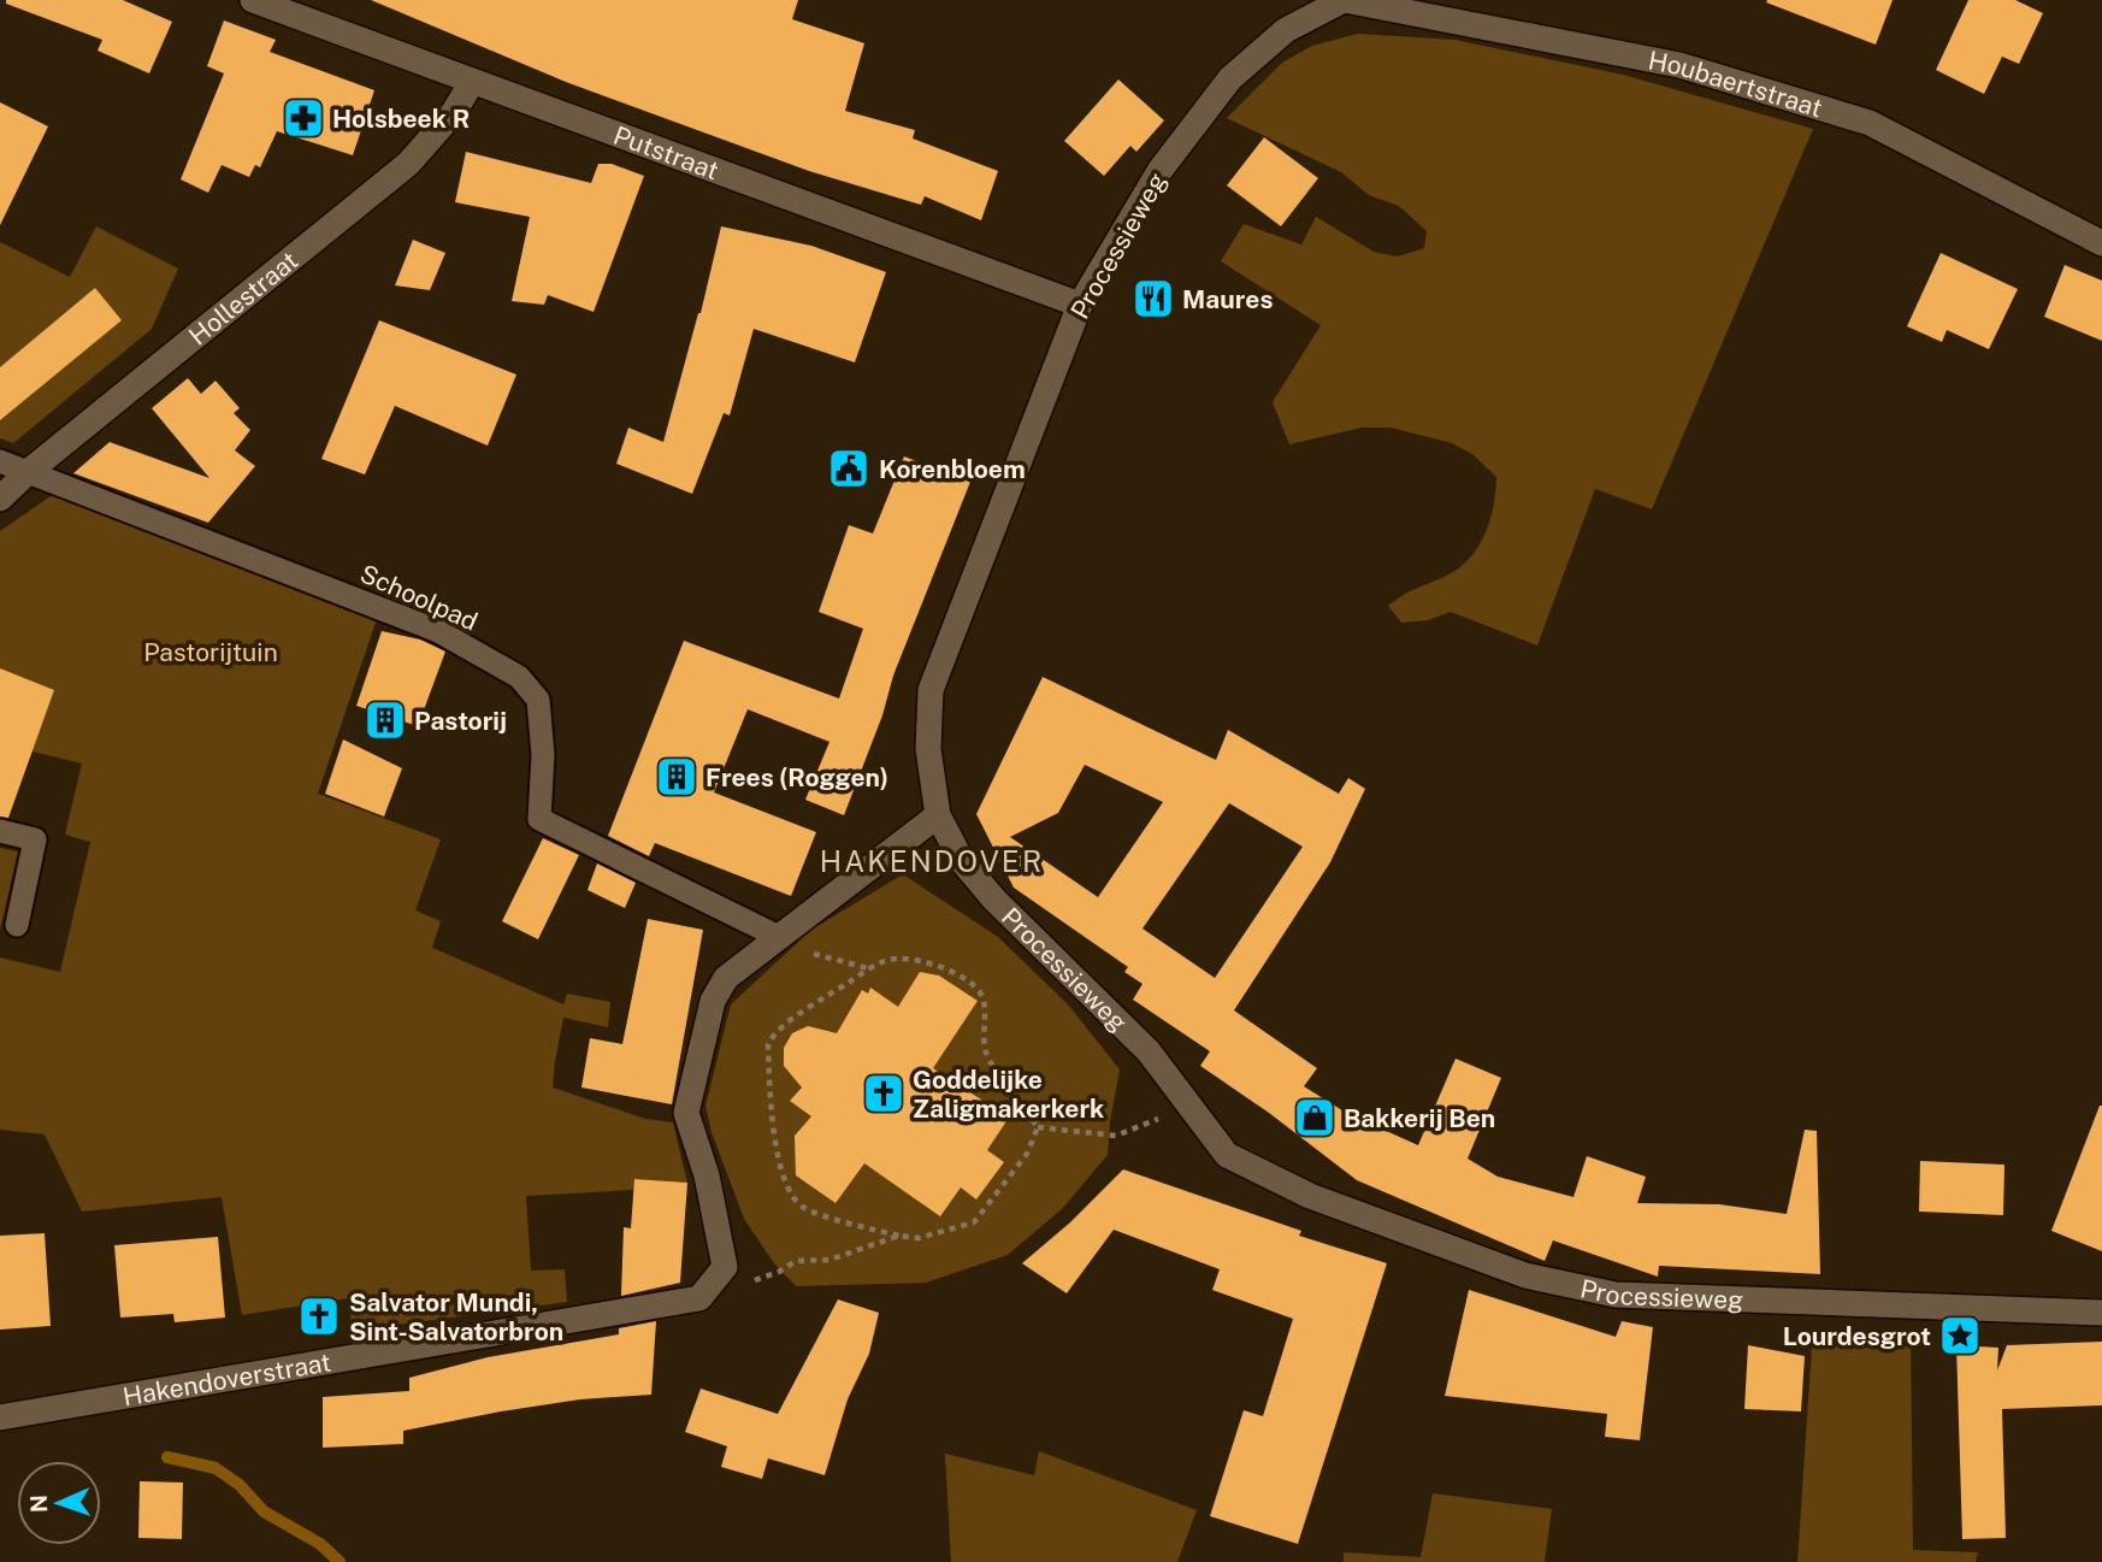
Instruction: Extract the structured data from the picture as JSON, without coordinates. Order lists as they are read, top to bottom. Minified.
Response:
{"streets":{"street":["Houbaertstraat","Putstraat","Processieweg","Hollestraat","Hakendoverstraat"],"lane":["Schoolpad"]},"crossings":[["Houbaertstraat","Processieweg"],["Putstraat","Processieweg"],["Putstraat","Hollestraat"],["Processieweg","Hakendoverstraat"],["Hollestraat","Schoolpad"],["Schoolpad","Hakendoverstraat"]],"districts":["HAKENDOVER"],"parks":["Pastorijtuin"],"places":{"pharmacy":["Holsbeek R"],"restaurant":["Maures"],"public building":["Korenbloem"],"building":["Pastorij","Frees (Roggen)"],"church":["Goddelijke Zaligmakerkerk","Salvator Mundi, Sint-Salvatorbron"],"shop":["Bakkerij Ben"],"place":["Lourdesgrot"]},"north":"left"}
